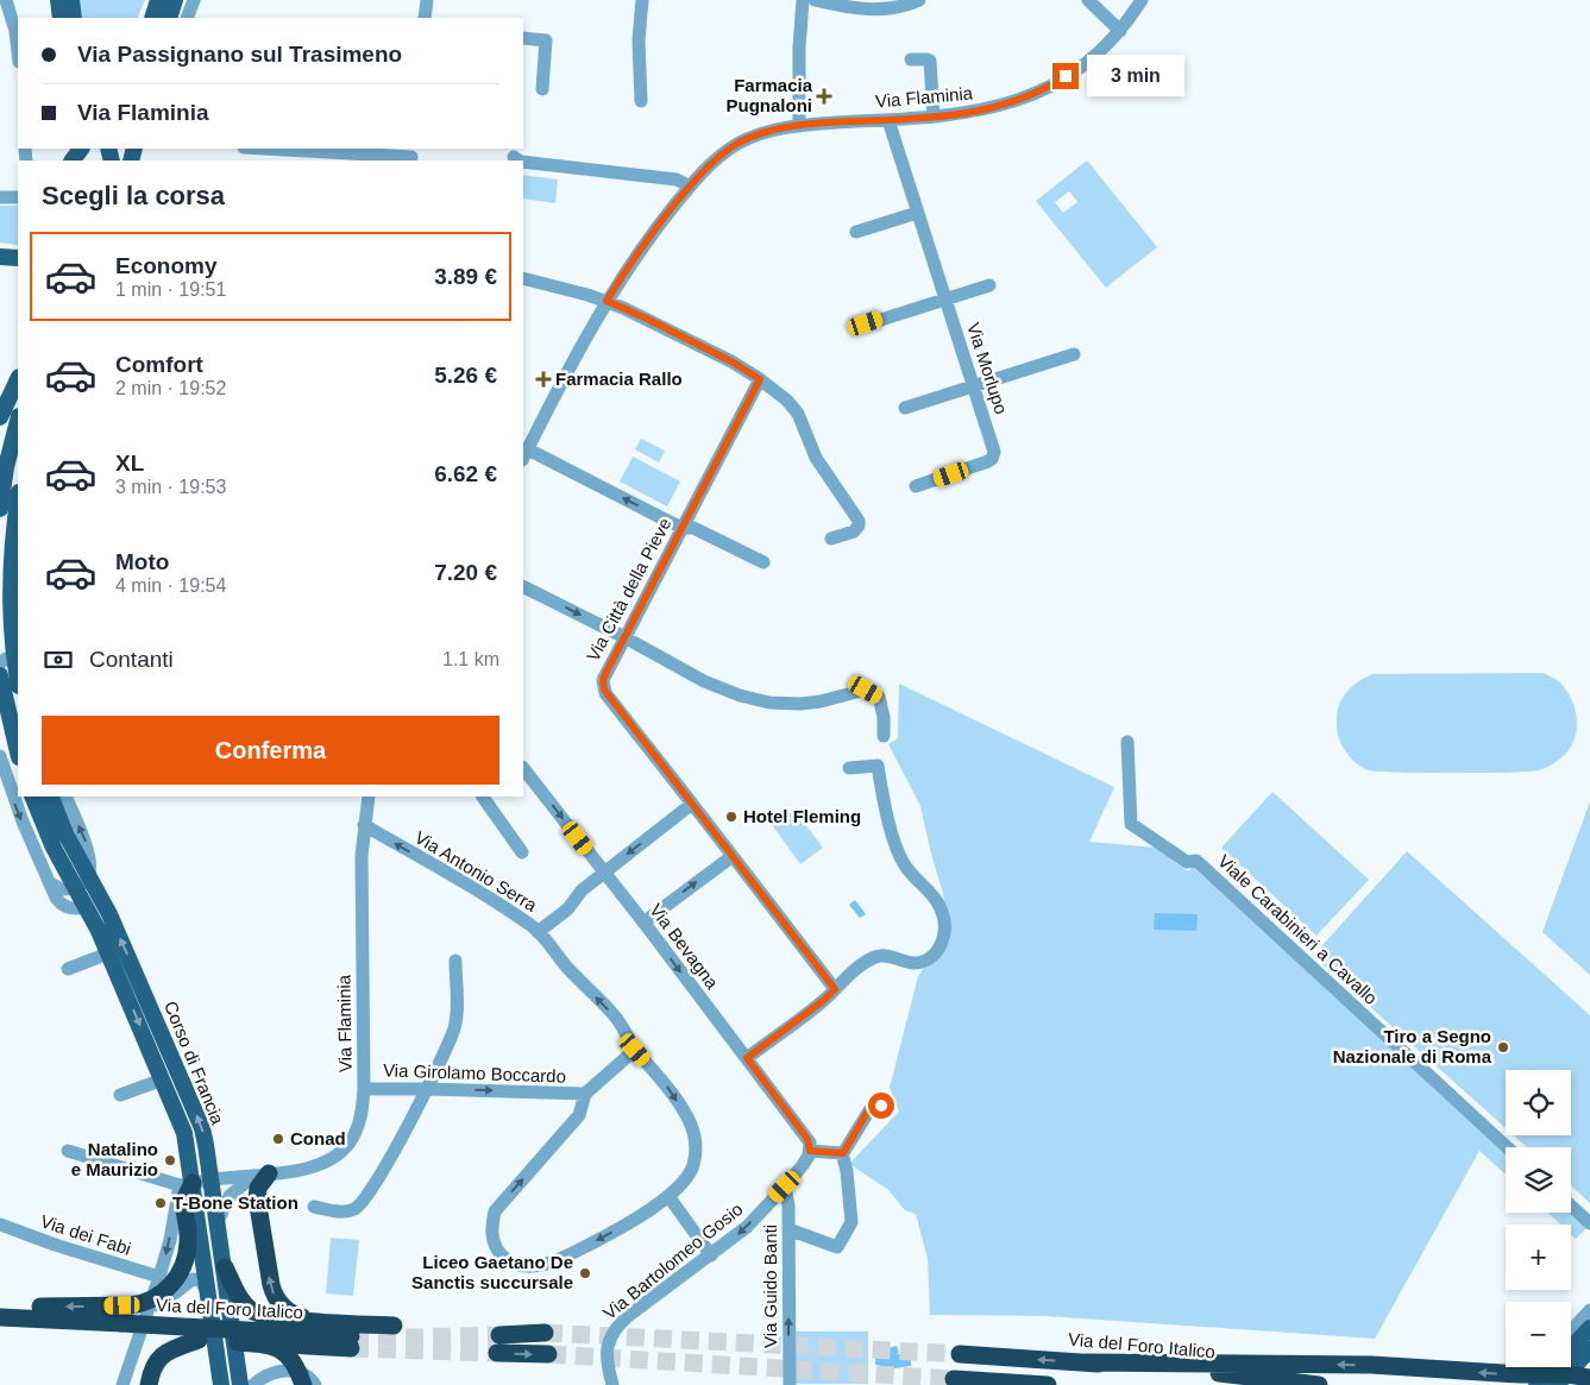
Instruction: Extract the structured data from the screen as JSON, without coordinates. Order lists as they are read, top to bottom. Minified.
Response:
{"streets":{"highway":["Via del Foro Italico"],"main road":["Corso di Francia"],"street":["Via Flaminia","Via Morlupo","Via Città della Pieve","Via Antonio Serra","Viale Carabinieri a Cavallo","Via Bevagna","Via Girolamo Boccardo","Via dei Fabi","Via Bartolomeo Gosio","Via Guido Banti"]},"crossings":[["Via Flaminia","Via Morlupo"],["Via Flaminia","Via Antonio Serra"],["Via Flaminia","Corso di Francia"],["Via Flaminia","Via Girolamo Boccardo"],["Via Antonio Serra","Via Girolamo Boccardo"],["Via Bevagna","Via Bartolomeo Gosio"],["Via Bartolomeo Gosio","Via Guido Banti"]],"one_way":["Via Girolamo Boccardo","Via Guido Banti"],"places":{"health":["Farmacia Pugnaloni","Farmacia Rallo"],"other":["Hotel Fleming","Tiro a Segno Nazionale di Roma","Conad","Natalino e Maurizio","T-Bone Station","Liceo Gaetano De Sanctis succursale"]},"page":{"banner":["Via Passignano sul Trasimeno","Via Flaminia"],"bubble":"3 min","heading":"Scegli la corsa","list":[{"name":"Economy","note":"1 min · 19:51","value":"3.89 €"},{"name":"Comfort","note":"2 min · 19:52","value":"5.26 €"},{"name":"XL","note":"3 min · 19:53","value":"6.62 €"},{"name":"Moto","note":"4 min · 19:54","value":"7.20 €"}],"pay":["Contanti","1.1 km"],"buttons":"Conferma","map_buttons":["+","−"]}}
